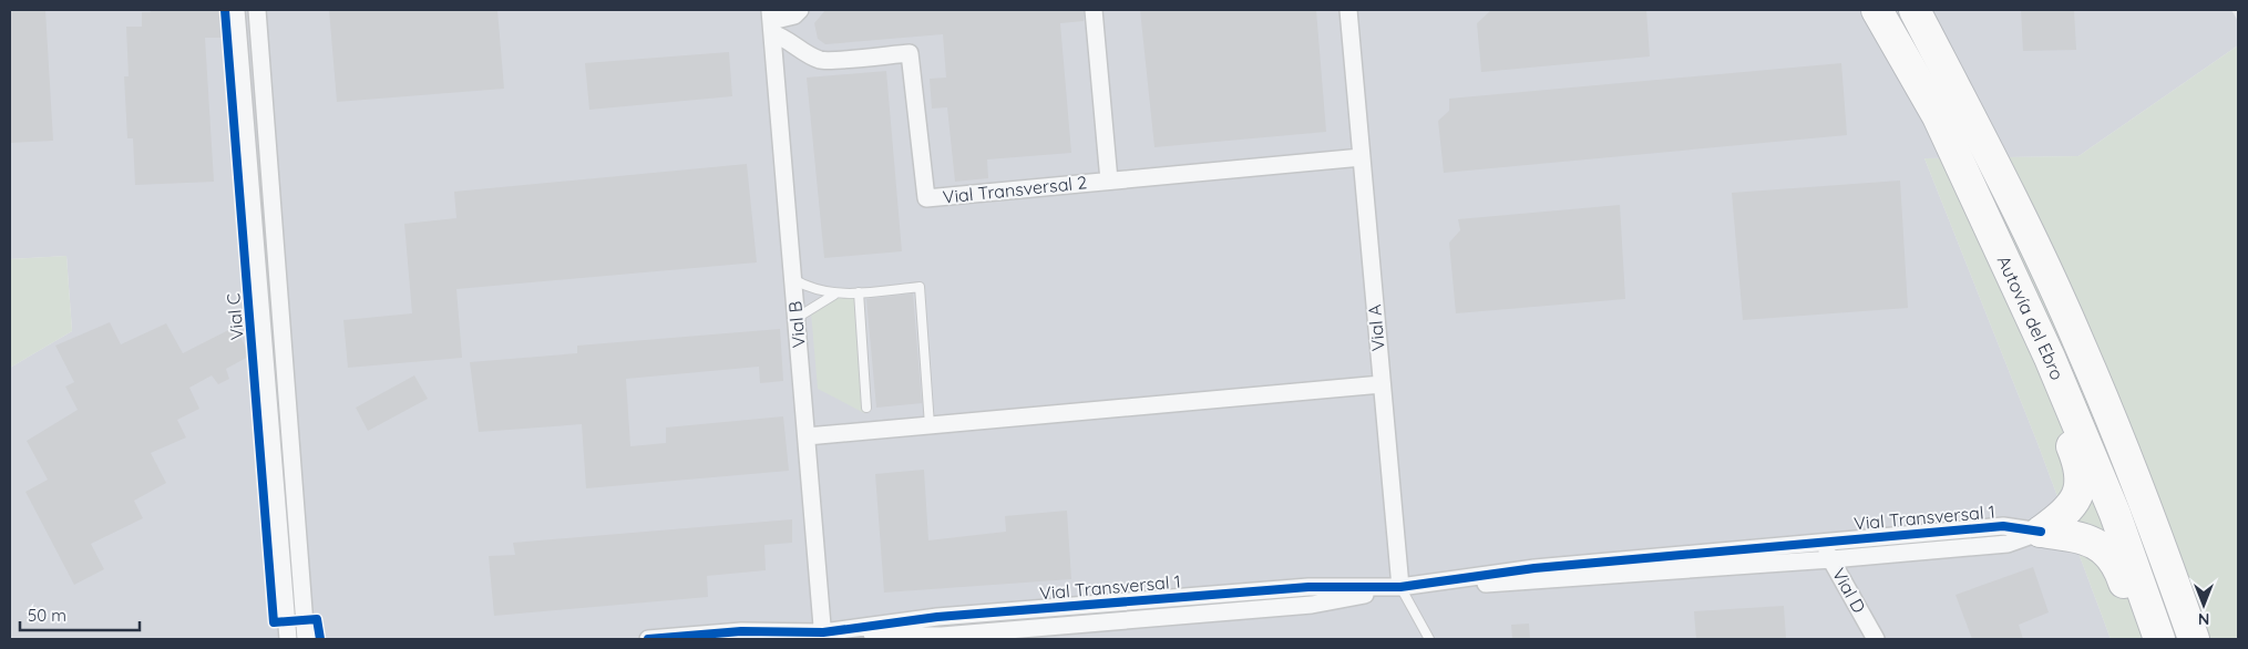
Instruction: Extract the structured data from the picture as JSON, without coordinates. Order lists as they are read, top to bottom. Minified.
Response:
{"streets":{"highway":["Autovía del Ebro"],"street":["Vial Transversal 2","Vial C","Vial B","Vial A","Vial Transversal 1","Vial D"]},"crossings":[["Vial Transversal 2","Vial B"],["Vial Transversal 2","Vial A"],["Vial B","Vial Transversal 1"],["Vial A","Vial Transversal 1"],["Vial Transversal 1","Vial D"]],"scale_bar":"50 m","north":"bottom"}
